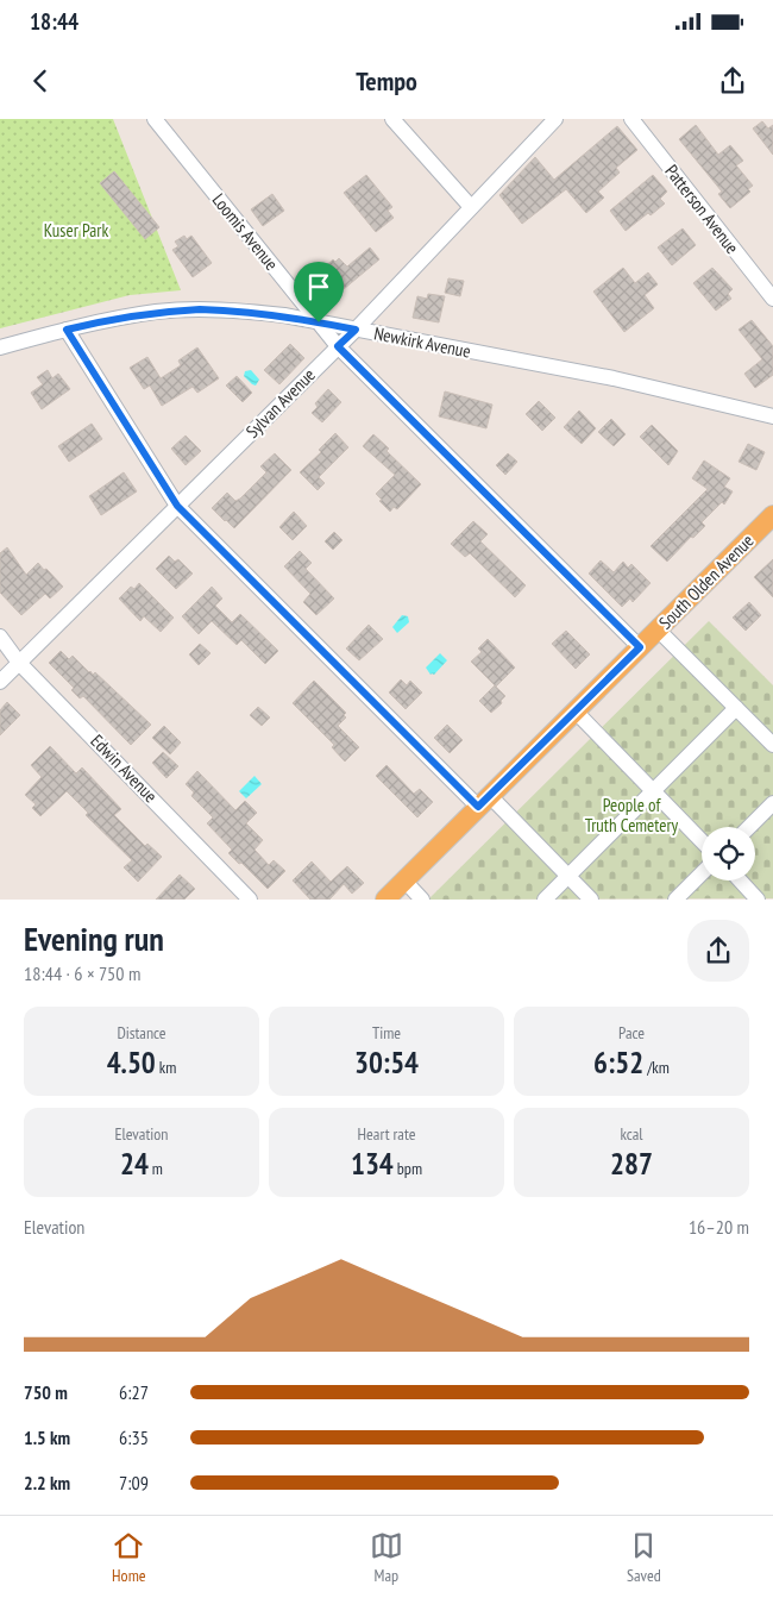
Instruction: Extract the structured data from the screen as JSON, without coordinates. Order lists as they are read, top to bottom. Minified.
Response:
{"streets":{"main road":["South Olden Avenue"],"street":["Patterson Avenue","Loomis Avenue","Newkirk Avenue","Sylvan Avenue","Edwin Avenue"]},"crossings":[["Loomis Avenue","Newkirk Avenue"],["Loomis Avenue","Sylvan Avenue"],["Loomis Avenue","South Olden Avenue"],["Newkirk Avenue","Sylvan Avenue"],["Sylvan Avenue","Edwin Avenue"]],"parks":["Kuser Park","People of Truth Cemetery"],"page":{"status":"18:44","header":"Tempo","heading":["Evening run","18:44 · 6 × 750 m"],"stats":[["Distance","4.50 km"],["Time","30:54"],["Pace","6:52 /km"],["Elevation","24 m"],["Heart rate","134 bpm"],["kcal","287"]],"chart":["Elevation","16–20 m"],"list":[{"name":"750 m","note":"6:27"},{"name":"1.5 km","note":"6:35"},{"name":"2.2 km","note":"7:09"}],"tabs":["Home","Map","Saved"]}}
